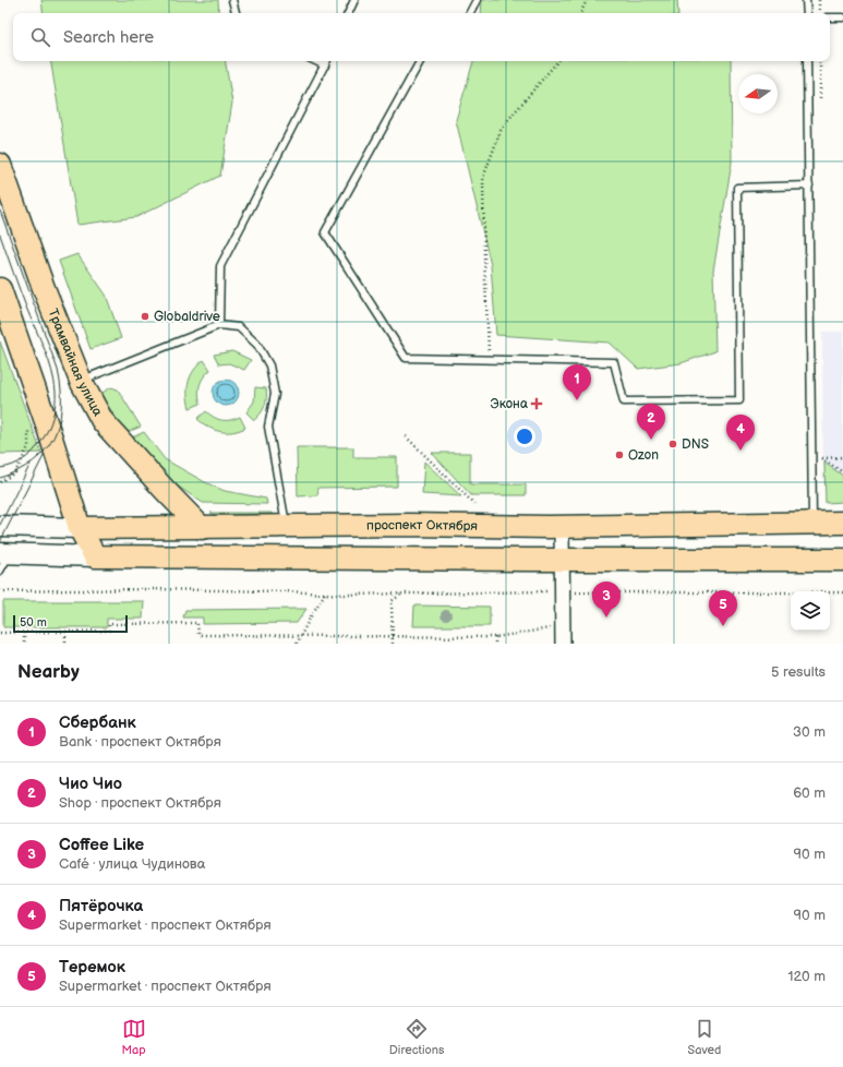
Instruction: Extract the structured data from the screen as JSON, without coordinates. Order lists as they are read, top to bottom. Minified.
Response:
{"streets":{"main road":["Трамвайная улица","проспект Октября"]},"crossings":[["Трамвайная улица","проспект Октября"]],"places":{"other":["Globaldrive","DNS","Ozon"],"health":["Экона"]},"scale_bar":"50 m","north":"left","page":{"search":"Search here","pins":["1","2","4","3","5"],"scale":"50 m","heading":["Nearby","5 results"],"list":[{"mark":"1","name":"Сбербанк","note":"Bank · проспект Октября","value":"30 m"},{"mark":"2","name":"Чио Чио","note":"Shop · проспект Октября","value":"60 m"},{"mark":"3","name":"Coffee Like","note":"Café · улица Чудинова","value":"90 m"},{"mark":"4","name":"Пятёрочка","note":"Supermarket · проспект Октября","value":"90 m"},{"mark":"5","name":"Теремок","note":"Supermarket · проспект Октября","value":"120 m"}],"nav":["Map","Directions","Saved"]}}
